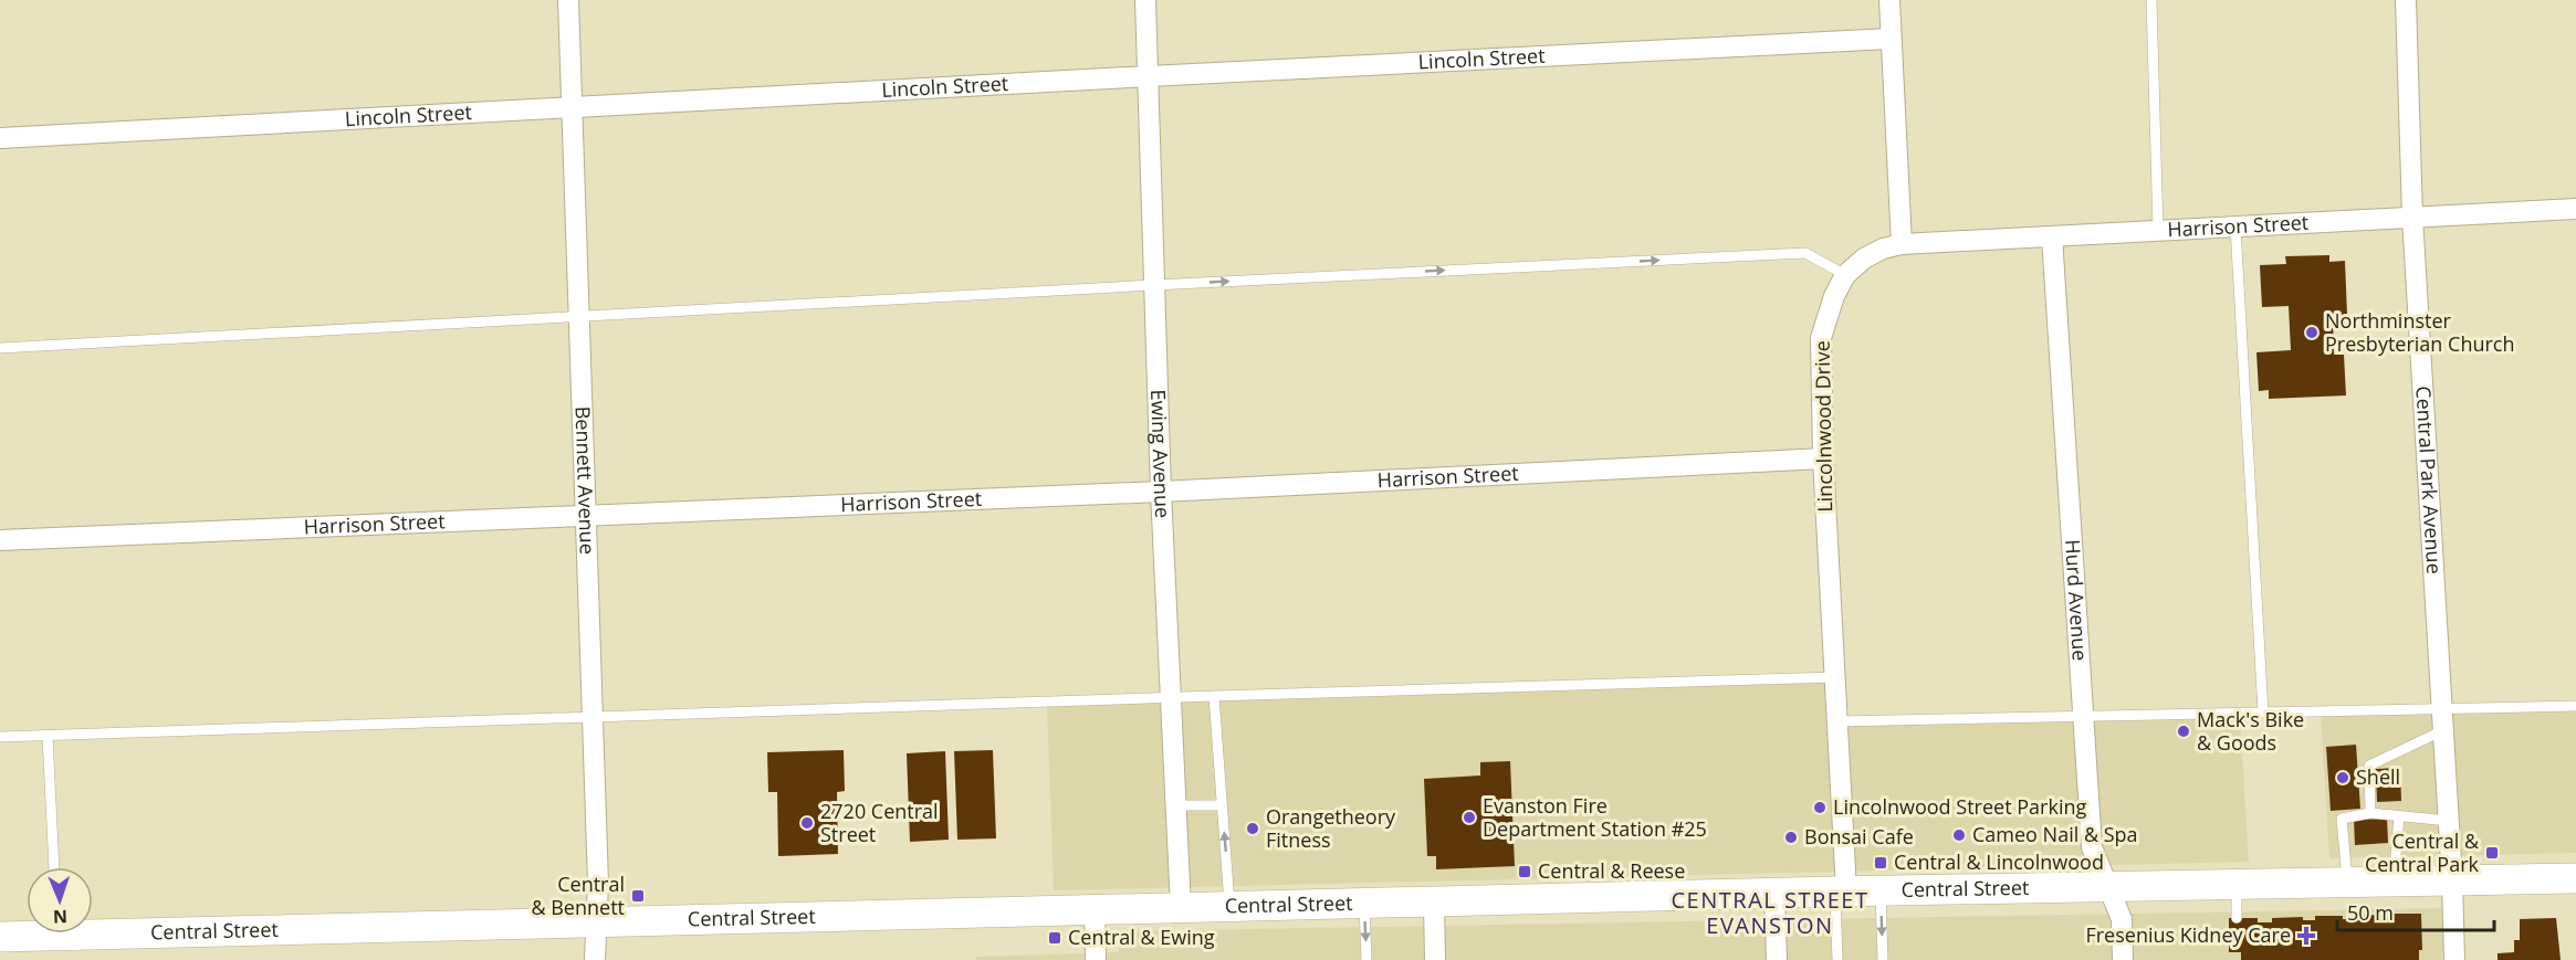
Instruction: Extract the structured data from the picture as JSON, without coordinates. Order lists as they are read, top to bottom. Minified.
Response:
{"streets":{"main road":["Central Street"],"street":["Lincoln Street","Harrison Street","Lincolnwood Drive","Ewing Avenue","Bennett Avenue","Central Park Avenue","Hurd Avenue"]},"crossings":[["Lincoln Street","Ewing Avenue"],["Lincoln Street","Bennett Avenue"],["Harrison Street","Lincolnwood Drive"],["Harrison Street","Ewing Avenue"],["Harrison Street","Bennett Avenue"],["Harrison Street","Central Park Avenue"],["Harrison Street","Hurd Avenue"],["Lincolnwood Drive","Central Street"],["Ewing Avenue","Central Street"],["Bennett Avenue","Central Street"],["Central Park Avenue","Central Street"],["Hurd Avenue","Central Street"]],"districts":["CENTRAL STREET EVANSTON"],"places":{"other":["Northminster Presbyterian Church","Mack's Bike & Goods","Shell","Lincolnwood Street Parking","Evanston Fire Department Station #25","2720 Central Street","Orangetheory Fitness","Cameo Nail & Spa","Bonsai Cafe"],"transit":["Central & Central Park","Central & Lincolnwood","Central & Reese","Central & Bennett","Central & Ewing"],"health":["Fresenius Kidney Care"]},"scale_bar":"50 m","north":"bottom"}
